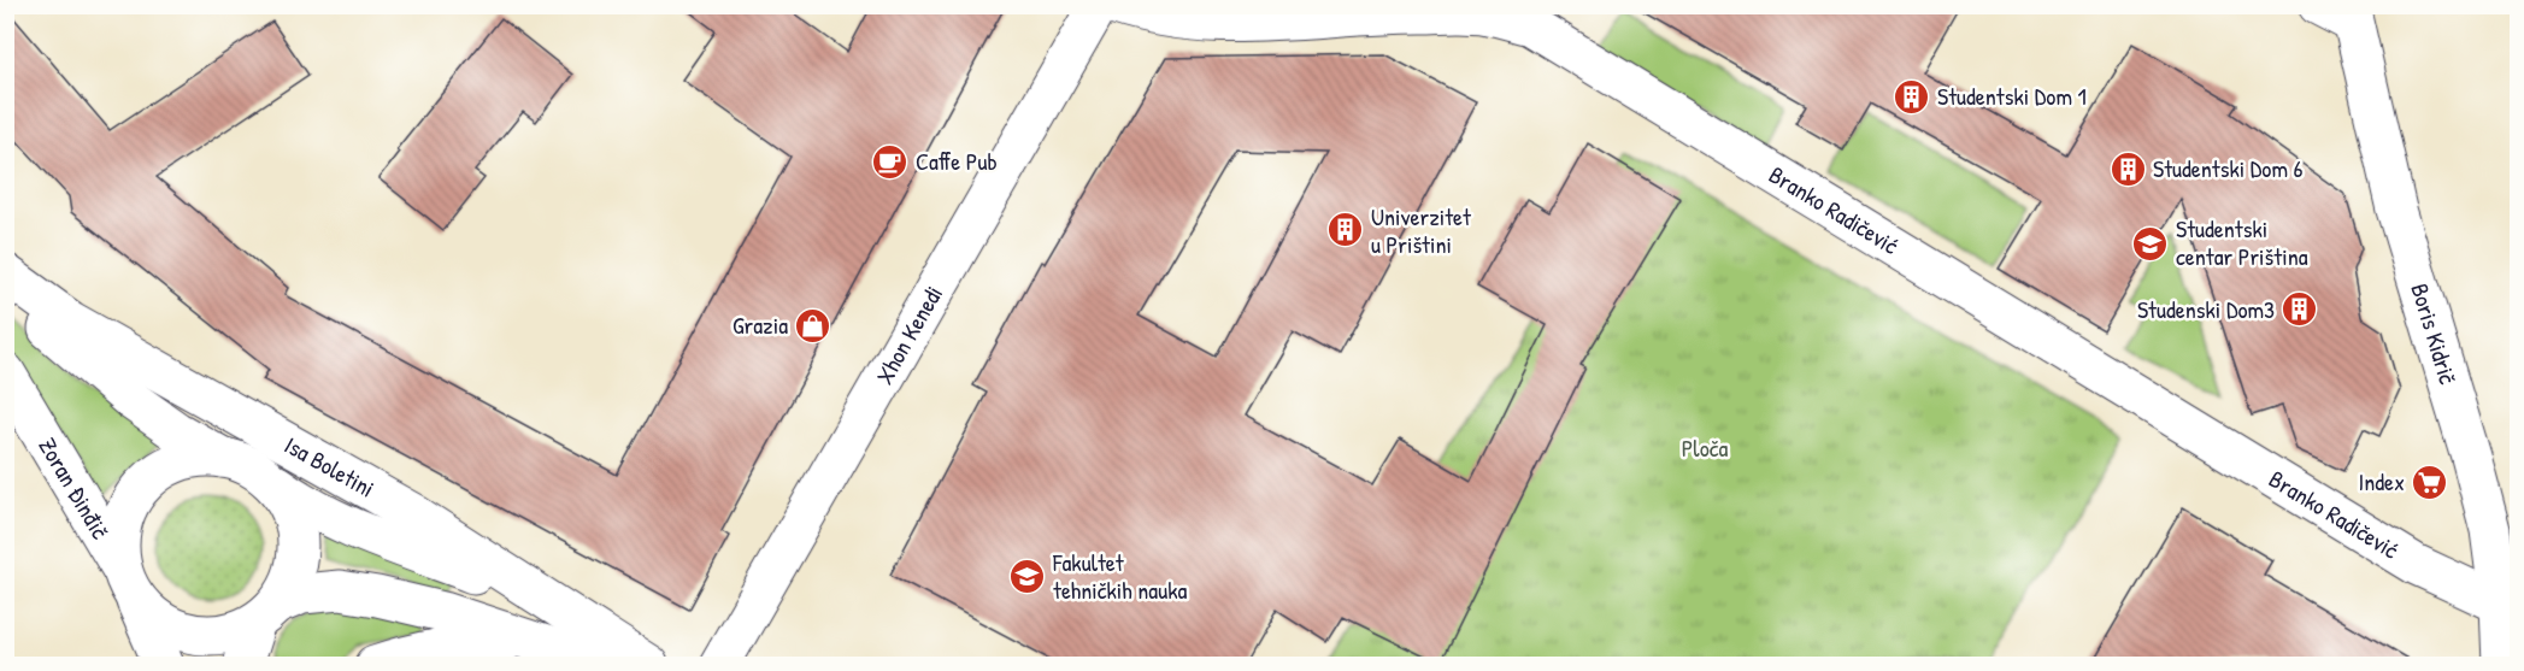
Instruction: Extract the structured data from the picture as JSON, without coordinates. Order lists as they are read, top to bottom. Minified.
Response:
{"streets":{"main road":["Branko Radičević","Boris Kidrič","Xhon Kenedi","Isa Boletini","Zoran Đinđič"]},"crossings":[["Branko Radičević","Boris Kidrič"]],"parks":["Ploča"],"places":{"building":["Studentski Dom 1","Studentski Dom 6","Univerzitet u Prištini","Studenski Dom3"],"cafe":["Caffe Pub"],"school or university":["Studentski centar Priština","Fakultet tehničkih nauka"],"shop":["Grazia"],"supermarket":["Index"]}}
